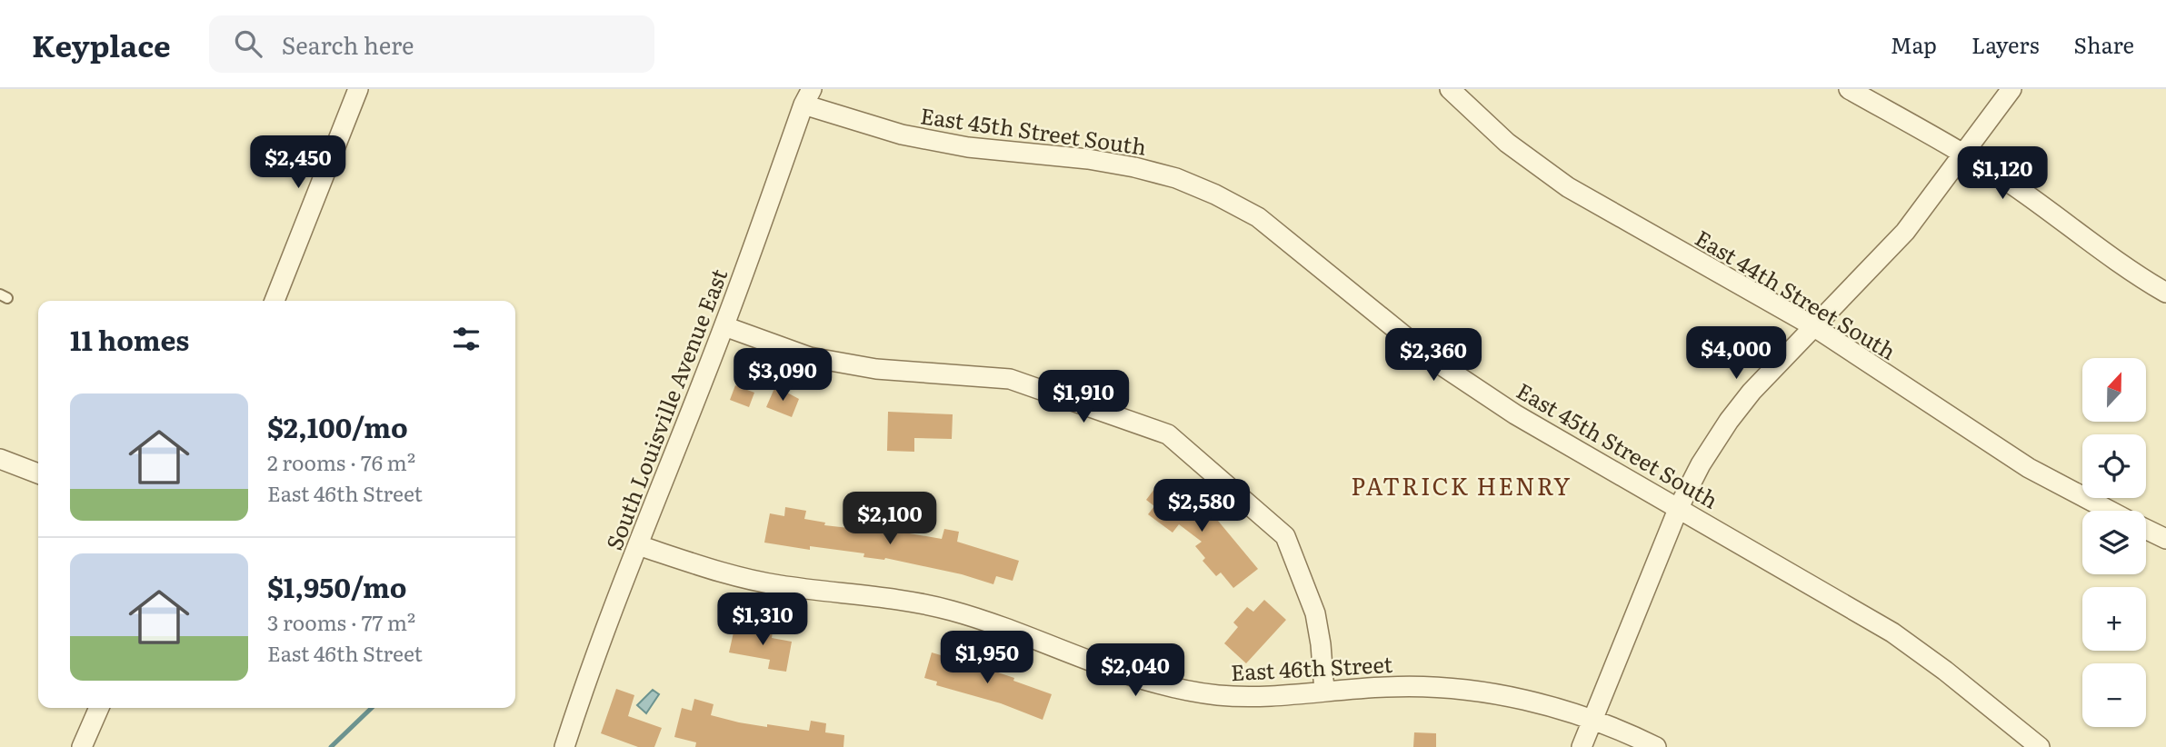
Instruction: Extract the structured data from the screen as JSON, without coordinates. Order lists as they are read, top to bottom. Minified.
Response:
{"streets":{"street":["East 45th Street South","East 44th Street South","South Louisville Avenue East","East 46th Street"]},"crossings":[["East 45th Street South","South Louisville Avenue East"],["South Louisville Avenue East","East 46th Street"]],"districts":["PATRICK HENRY"],"north":"top","page":{"header":"Keyplace","search":"Search here","nav":["Map","Layers","Share"],"price":["$2,450","$1,120","$4,000","$2,360","$3,090","$1,910","$2,580","$2,100","$1,310","$1,950","$2,040"],"heading":"11 homes","map_buttons":["+","−"],"list":[{"name":"$2,100/mo","note":"2 rooms · 76 m² · East 46th Street"},{"name":"$1,950/mo","note":"3 rooms · 77 m² · East 46th Street"}]}}
